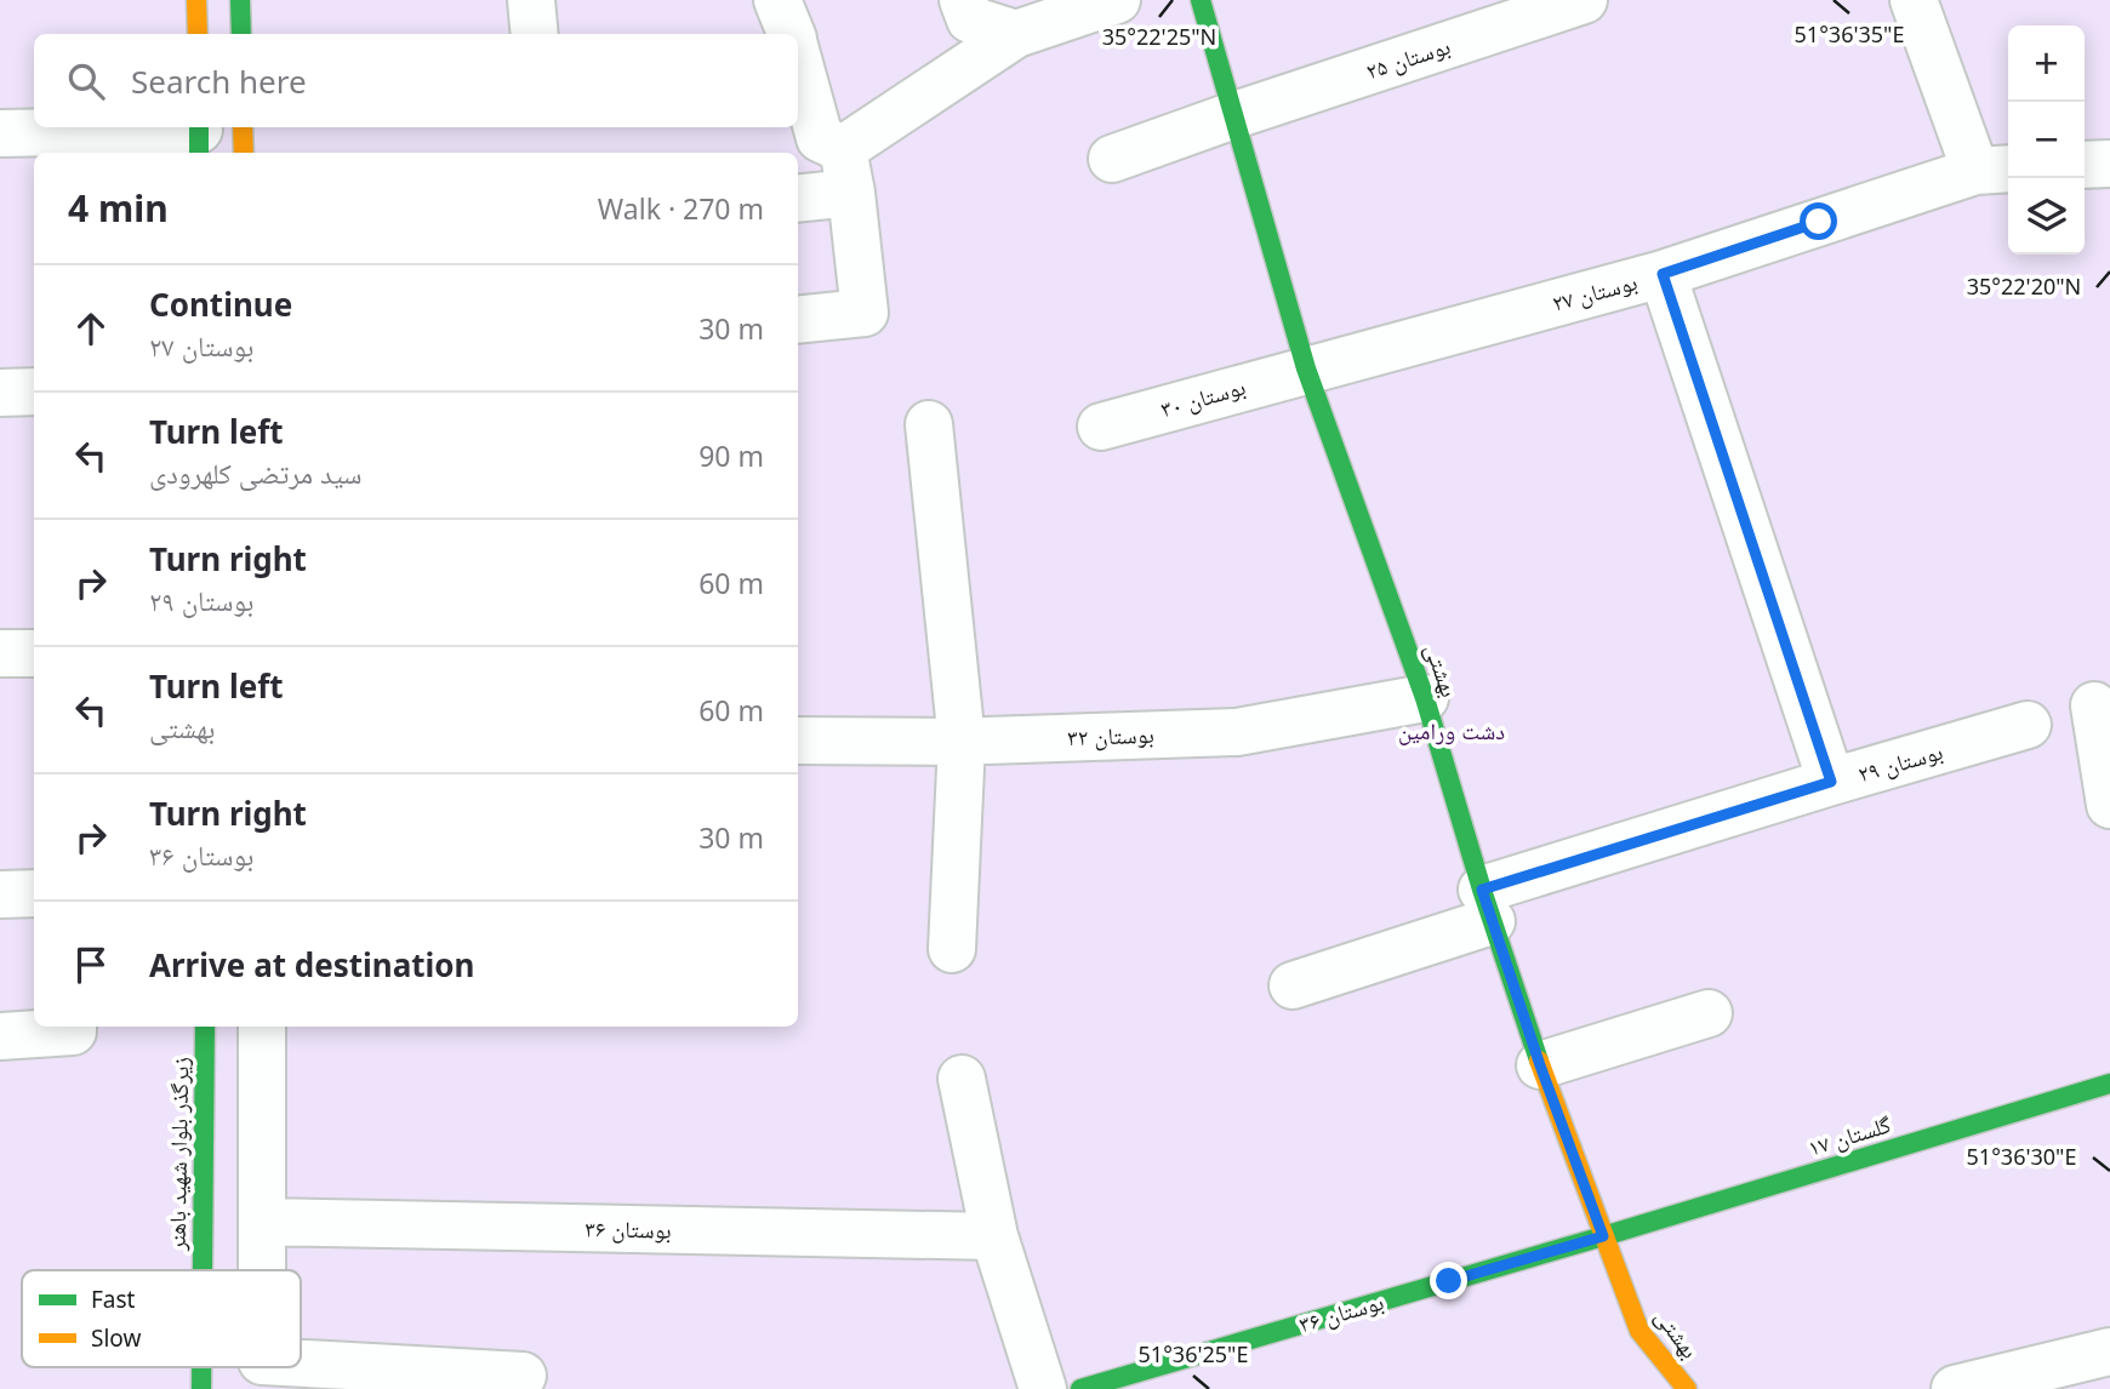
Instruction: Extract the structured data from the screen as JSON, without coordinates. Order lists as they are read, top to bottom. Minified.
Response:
{"streets":{"street":["بوستان ۲۵","بوستان ۲۷","بوستان ۳۰","بهشتی","بوستان ۳۲","بوستان ۲۹","گلستان ۱۷","زیرگذر بلوار شهید باهنر","بوستان ۳۶"]},"crossings":[["بوستان ۲۵","بهشتی"],["بوستان ۲۷","بوستان ۳۰"],["بوستان ۲۷","بهشتی"],["بوستان ۳۰","بهشتی"],["بهشتی","بوستان ۳۲"],["بهشتی","بوستان ۲۹"],["بهشتی","گلستان ۱۷"],["بهشتی","بوستان ۳۶"],["گلستان ۱۷","بوستان ۳۶"]],"parks":["دشت ورامین"],"legend":["Fast","Slow"],"page":{"map_buttons":["+","−"],"search":"Search here","heading":["4 min","Walk · 270 m"],"list":[["Continue","بوستان ۲۷","30 m"],["Turn left","سید مرتضی کلهرودی","90 m"],["Turn right","بوستان ۲۹","60 m"],["Turn left","بهشتی","60 m"],["Turn right","بوستان ۳۶","30 m"],"Arrive at destination"]},"coordinates":["51°36'35\"E","35°22'25\"N","35°22'20\"N","51°36'30\"E","51°36'25\"E"]}
